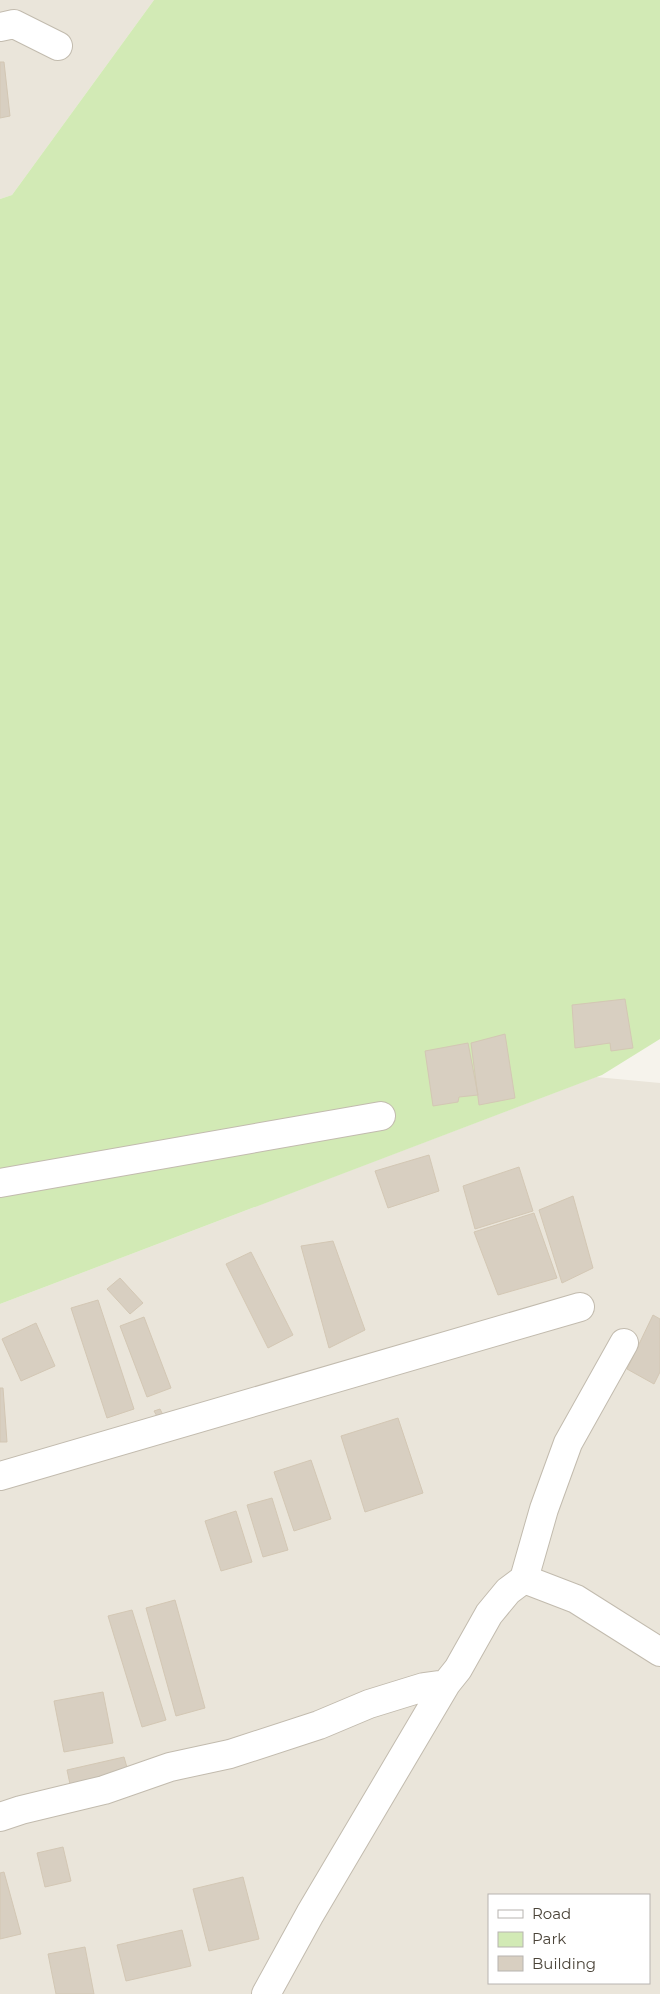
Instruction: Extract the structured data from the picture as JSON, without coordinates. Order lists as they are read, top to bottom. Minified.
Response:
{"legend":["Road","Park","Building"]}
